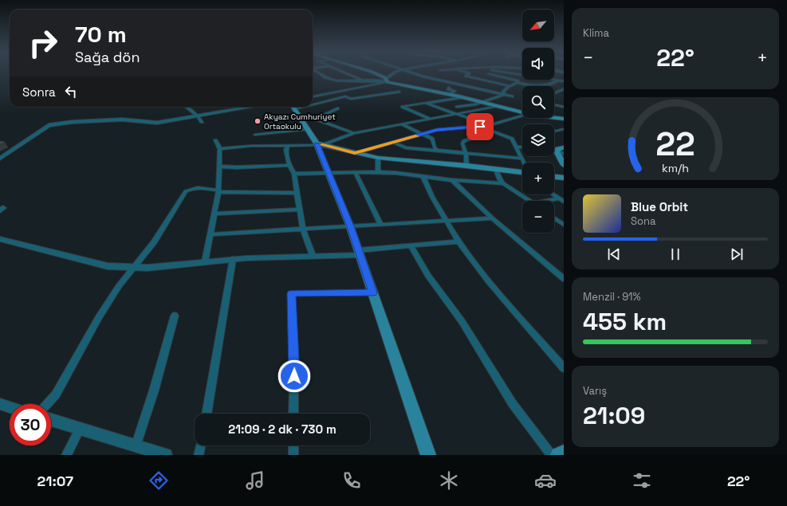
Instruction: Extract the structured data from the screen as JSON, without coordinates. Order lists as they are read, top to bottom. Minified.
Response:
{"places":["Akyazı Cumhuriyet Ortaokulu"],"north":"bottom left","page":{"tile":["Klima",["Menzil · 91%","455 km"],["Varış","21:09"]],"map_buttons":["+","−"],"turn":["70 m","Sağa dön"],"heat":["−","22°","+"],"then":"Sonra","song":["Blue Orbit","Sona"],"limit":"30","trip":"21:09 · 2 dk · 730 m","tabs":["21:07","22°"],"gauge":["22","km/h"]}}
